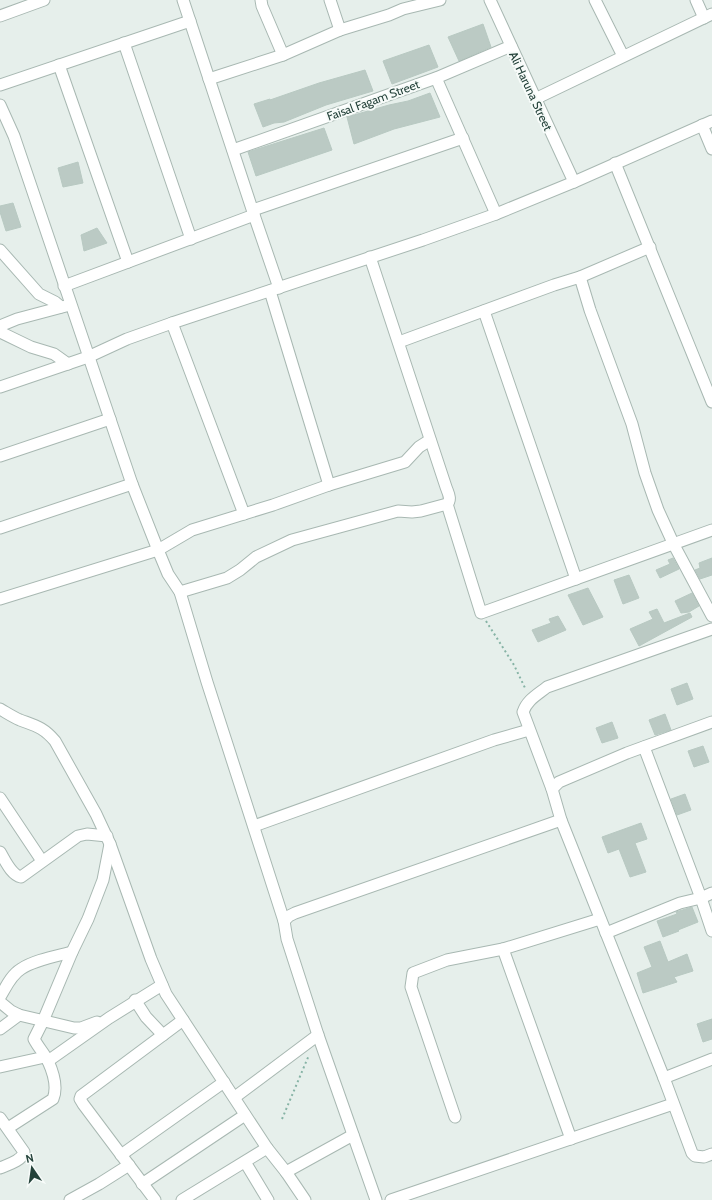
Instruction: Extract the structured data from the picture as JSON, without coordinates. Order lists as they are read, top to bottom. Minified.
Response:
{"streets":{"street":["Ali Haruna Street","Faisal Fagam Street"]},"crossings":[["Ali Haruna Street","Faisal Fagam Street"]],"north":"top"}
